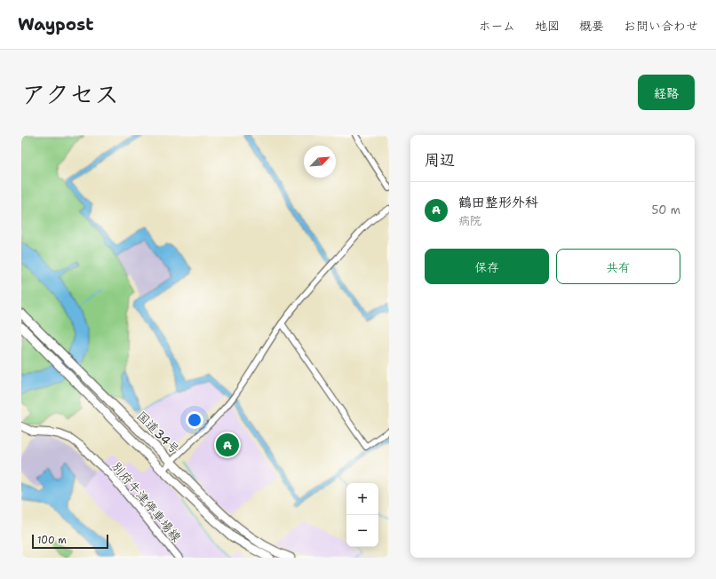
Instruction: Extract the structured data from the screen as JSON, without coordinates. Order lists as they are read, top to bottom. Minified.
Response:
{"streets":{"highway":["国道34号"],"main road":["別府牛津停車場線"]},"scale_bar":"100 m","north":"top right","page":{"header":"Waypost","nav":["ホーム","地図","概要","お問い合わせ"],"title":"アクセス","buttons":["経路",["保存","共有"]],"heading":"周辺","list":[{"mark":"A","name":"鶴田整形外科","note":"病院","value":"50 m"}],"pins":"A","map_buttons":["+","−"],"scale":"100 m"}}
